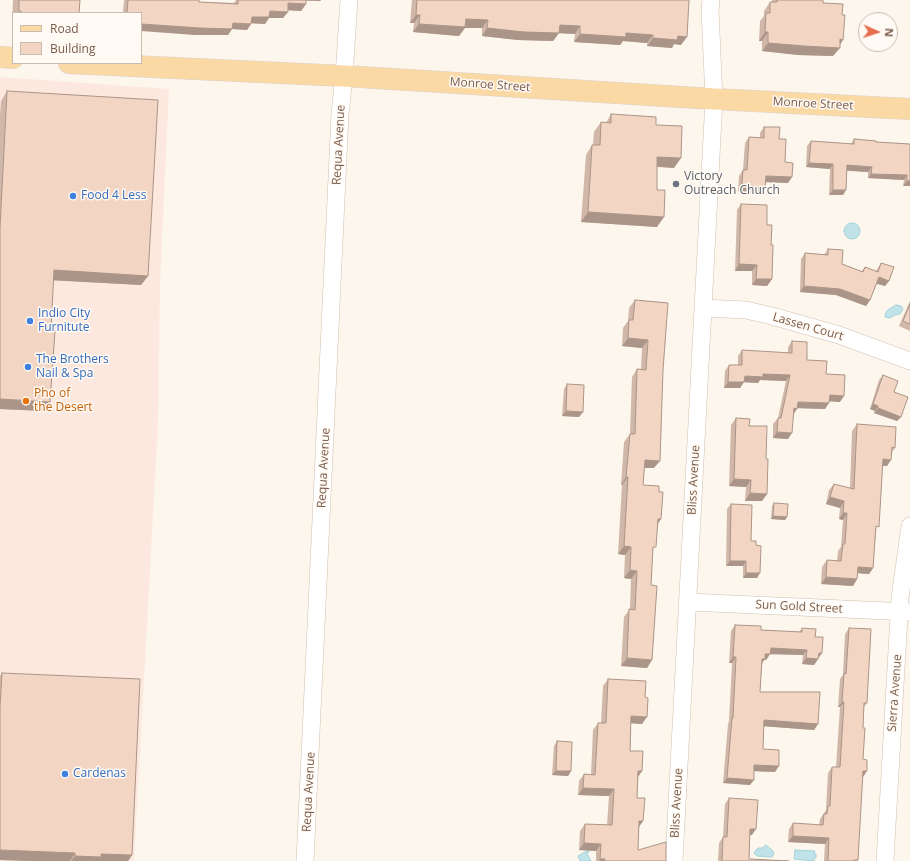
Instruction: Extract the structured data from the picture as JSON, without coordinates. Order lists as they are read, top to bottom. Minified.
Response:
{"streets":{"main road":["Monroe Street"],"street":["Requa Avenue","Lassen Court","Bliss Avenue","Sun Gold Street","Sierra Avenue"]},"crossings":[["Monroe Street","Requa Avenue"],["Monroe Street","Bliss Avenue"],["Lassen Court","Bliss Avenue"],["Bliss Avenue","Sun Gold Street"],["Sun Gold Street","Sierra Avenue"]],"places":["Victory Outreach Church","Food 4 Less","Indio City Furnitute","The Brothers Nail & Spa","Pho of the Desert","Cardenas"],"legend":["Road","Building"],"north":"right"}
